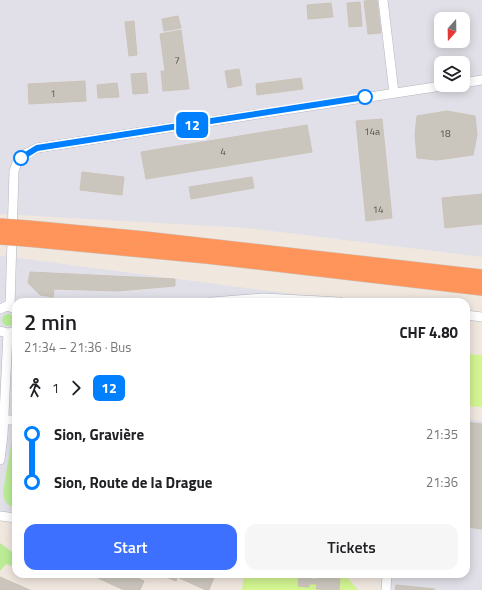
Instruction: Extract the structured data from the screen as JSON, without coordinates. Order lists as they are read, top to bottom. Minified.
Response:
{"lines":["bus line 12"],"house_numbers":["7","1","14a","18","4","14"],"north":"bottom","page":{"on_map":"12","heading":["2 min","21:34 – 21:36 · Bus","CHF 4.80"],"legs":["1","12"],"list":[{"name":"Sion, Gravière","value":"21:35"},{"name":"Sion, Route de la Drague","value":"21:36"}],"buttons":["Start","Tickets"]}}
